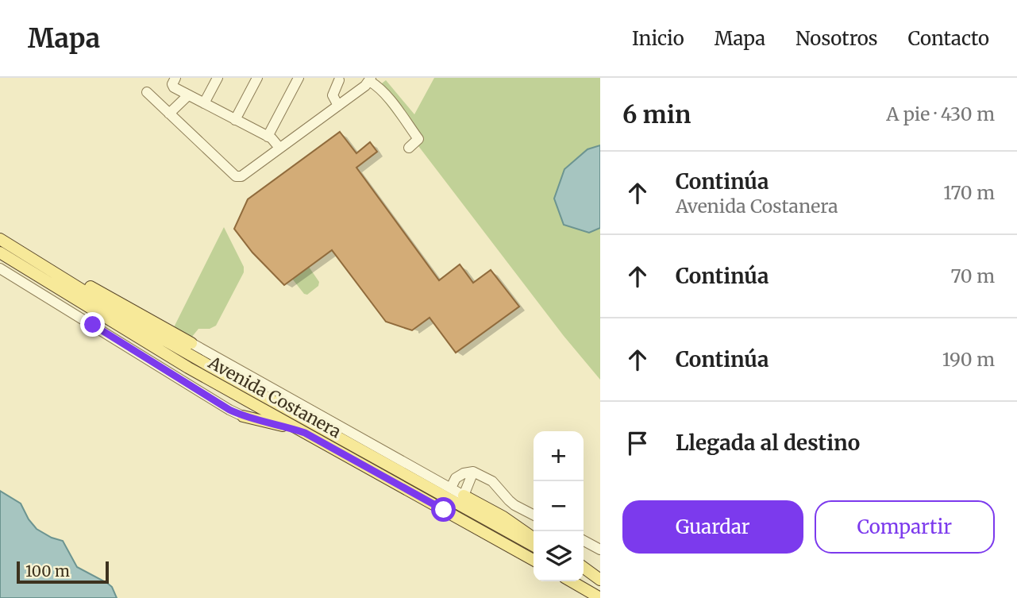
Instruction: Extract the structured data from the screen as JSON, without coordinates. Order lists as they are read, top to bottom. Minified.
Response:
{"streets":{"main road":["Avenida Costanera"]},"scale_bar":"100 m","page":{"header":"Mapa","nav":["Inicio","Mapa","Nosotros","Contacto"],"heading":["6 min","A pie · 430 m"],"list":[["Continúa","Avenida Costanera","170 m"],["Continúa","70 m"],["Continúa","190 m"],"Llegada al destino"],"map_buttons":["+","−"],"buttons":["Guardar","Compartir"],"scale":"100 m"}}
